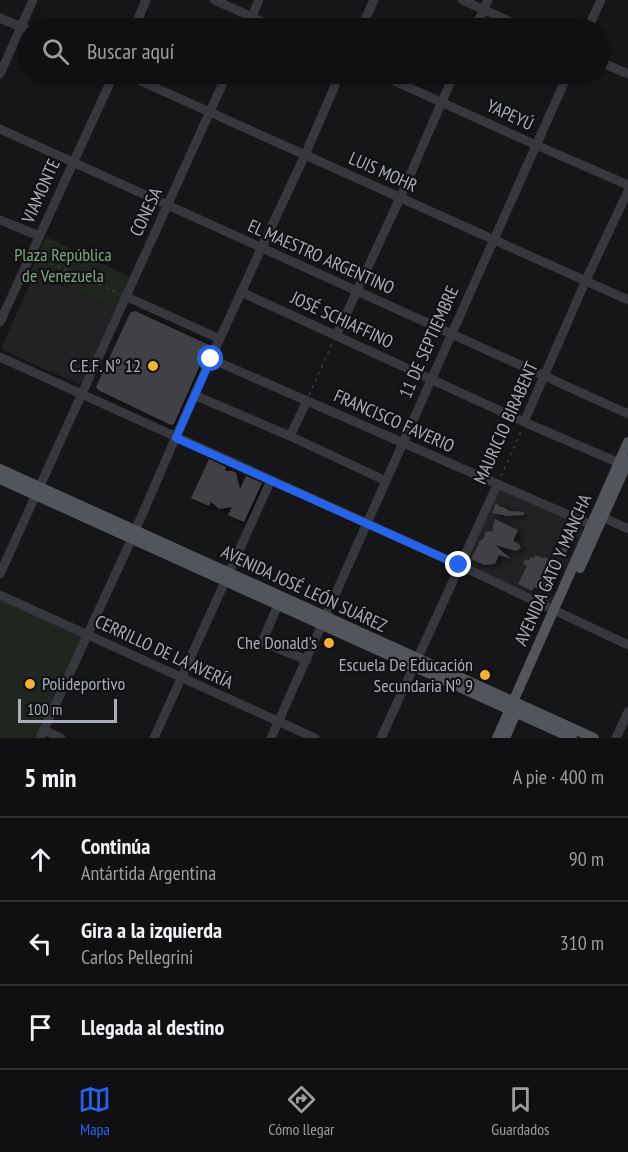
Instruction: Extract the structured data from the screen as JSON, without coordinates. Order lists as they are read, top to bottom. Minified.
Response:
{"streets":{"main road":["AVENIDA GATO Y MANCHA","AVENIDA JOSÉ LEÓN SUÁREZ"],"street":["YAPEYÚ","LUIS MOHR","VIAMONTE","CONESA","EL MAESTRO ARGENTINO","JOSÉ SCHIAFFINO","11 DE SEPTIEMBRE","FRANCISCO FAVERIO","MAURICIO BIRABENT","CERRILLO DE LA AVERÍA"]},"crossings":[["YAPEYÚ","11 DE SEPTIEMBRE"],["LUIS MOHR","CONESA"],["LUIS MOHR","11 DE SEPTIEMBRE"],["LUIS MOHR","MAURICIO BIRABENT"],["VIAMONTE","EL MAESTRO ARGENTINO"],["CONESA","EL MAESTRO ARGENTINO"],["CONESA","AVENIDA JOSÉ LEÓN SUÁREZ"],["EL MAESTRO ARGENTINO","11 DE SEPTIEMBRE"],["EL MAESTRO ARGENTINO","MAURICIO BIRABENT"],["JOSÉ SCHIAFFINO","11 DE SEPTIEMBRE"],["JOSÉ SCHIAFFINO","MAURICIO BIRABENT"],["JOSÉ SCHIAFFINO","AVENIDA GATO Y MANCHA"],["11 DE SEPTIEMBRE","FRANCISCO FAVERIO"],["11 DE SEPTIEMBRE","AVENIDA JOSÉ LEÓN SUÁREZ"],["11 DE SEPTIEMBRE","CERRILLO DE LA AVERÍA"],["FRANCISCO FAVERIO","MAURICIO BIRABENT"],["FRANCISCO FAVERIO","AVENIDA GATO Y MANCHA"],["MAURICIO BIRABENT","AVENIDA JOSÉ LEÓN SUÁREZ"],["AVENIDA GATO Y MANCHA","AVENIDA JOSÉ LEÓN SUÁREZ"]],"parks":["Plaza República de Venezuela"],"places":["C.E.F. N° 12","Che Donald's","Escuela De Educación Secundaria Nº 9","Polideportivo"],"scale_bar":"100 m","page":{"search":"Buscar aquí","scale":"100 m","heading":["5 min","A pie · 400 m"],"list":[["Continúa","Antártida Argentina","90 m"],["Gira a la izquierda","Carlos Pellegrini","310 m"],"Llegada al destino"],"nav":["Mapa","Cómo llegar","Guardados"]}}
